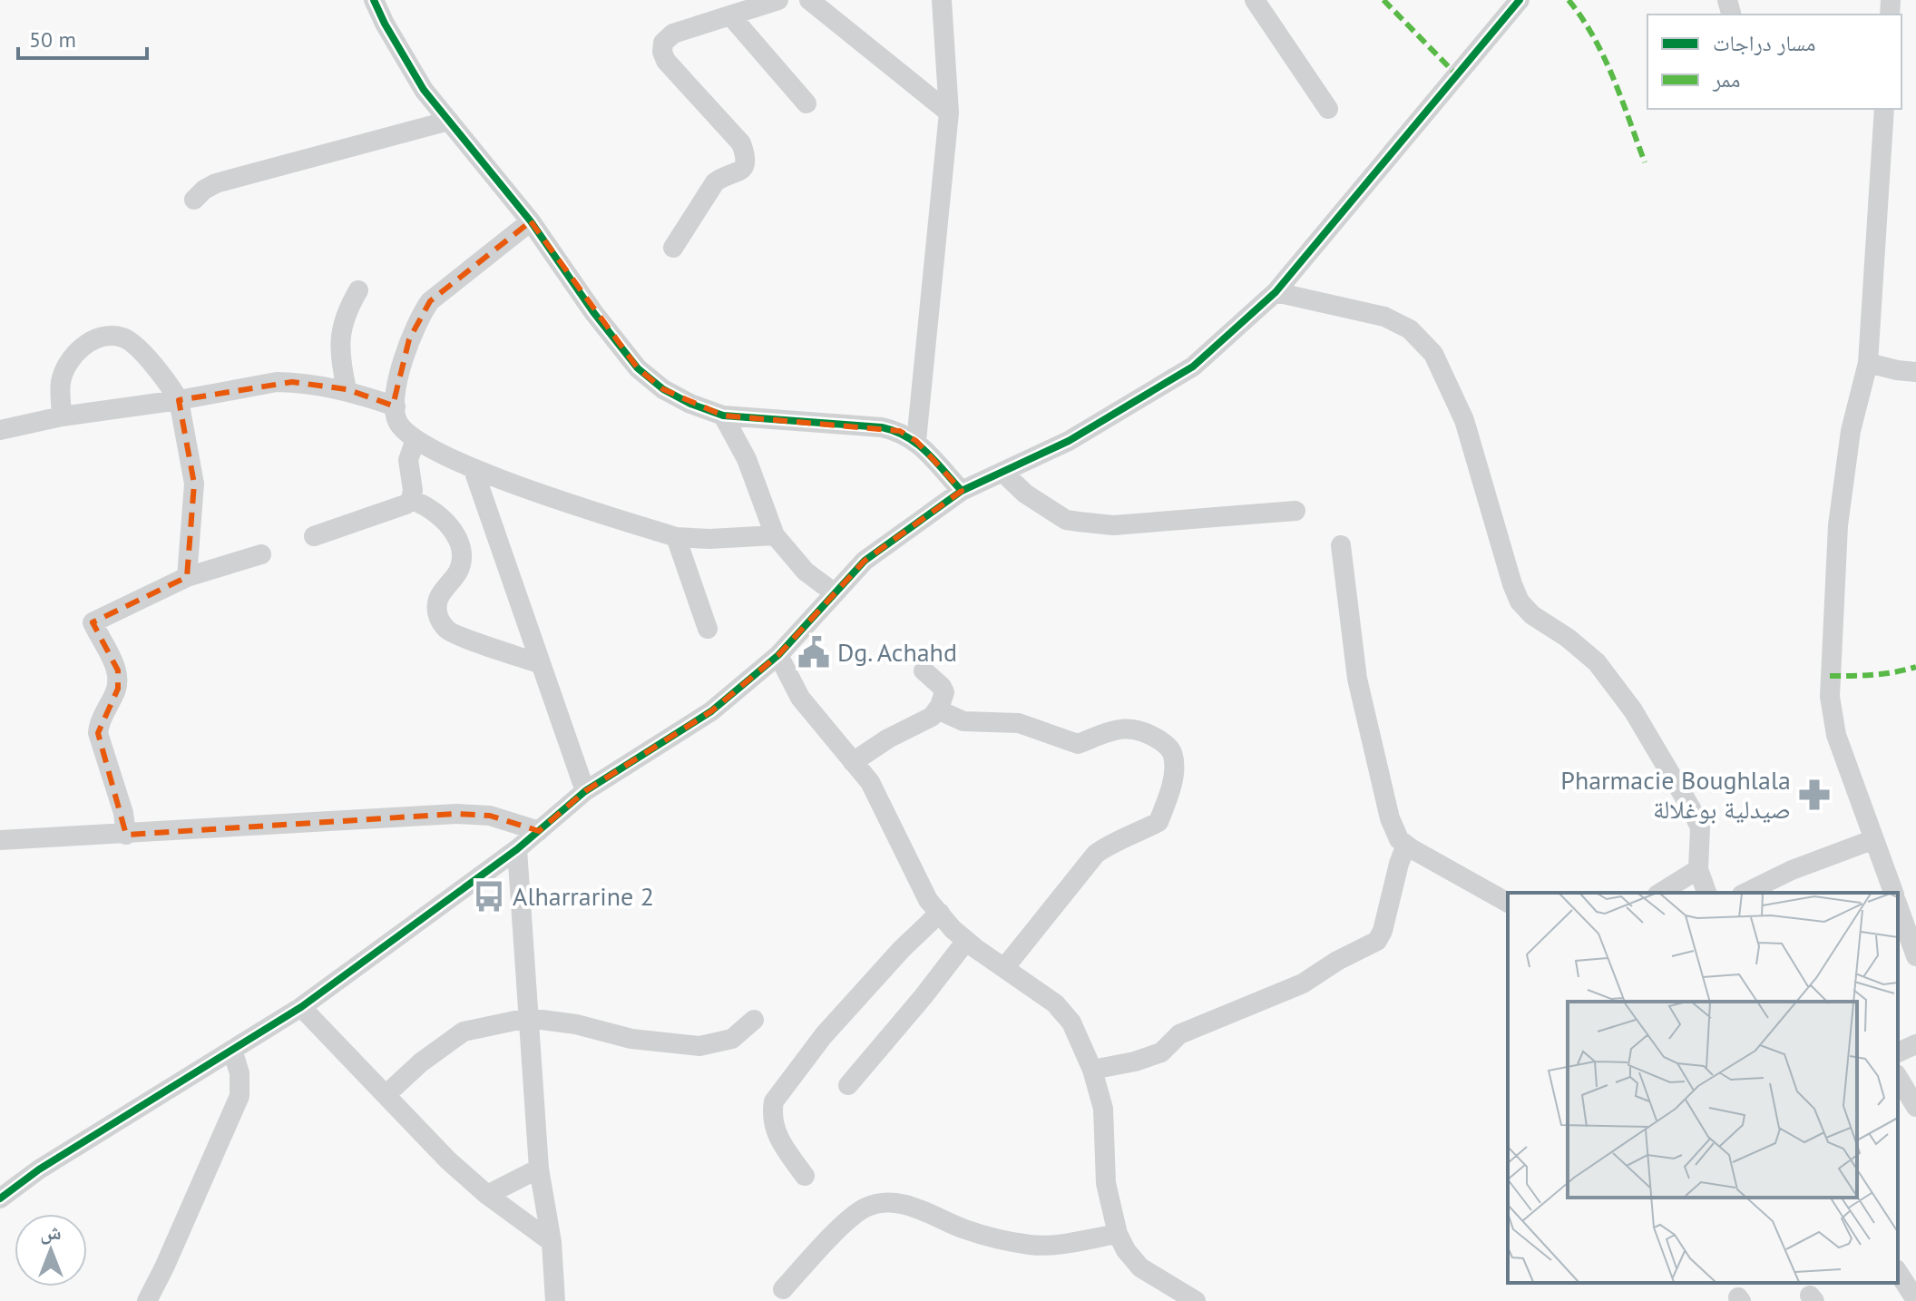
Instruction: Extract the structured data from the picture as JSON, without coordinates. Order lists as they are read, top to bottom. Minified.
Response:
{"places":{"public building":["Dg. Achahd"],"pharmacy":["Pharmacie Boughlala صيدلية بوغلالة"],"bus stop":["Alharrarine 2"]},"legend":["مسار دراجات","ممر"],"scale_bar":"50 m","north":"top"}
